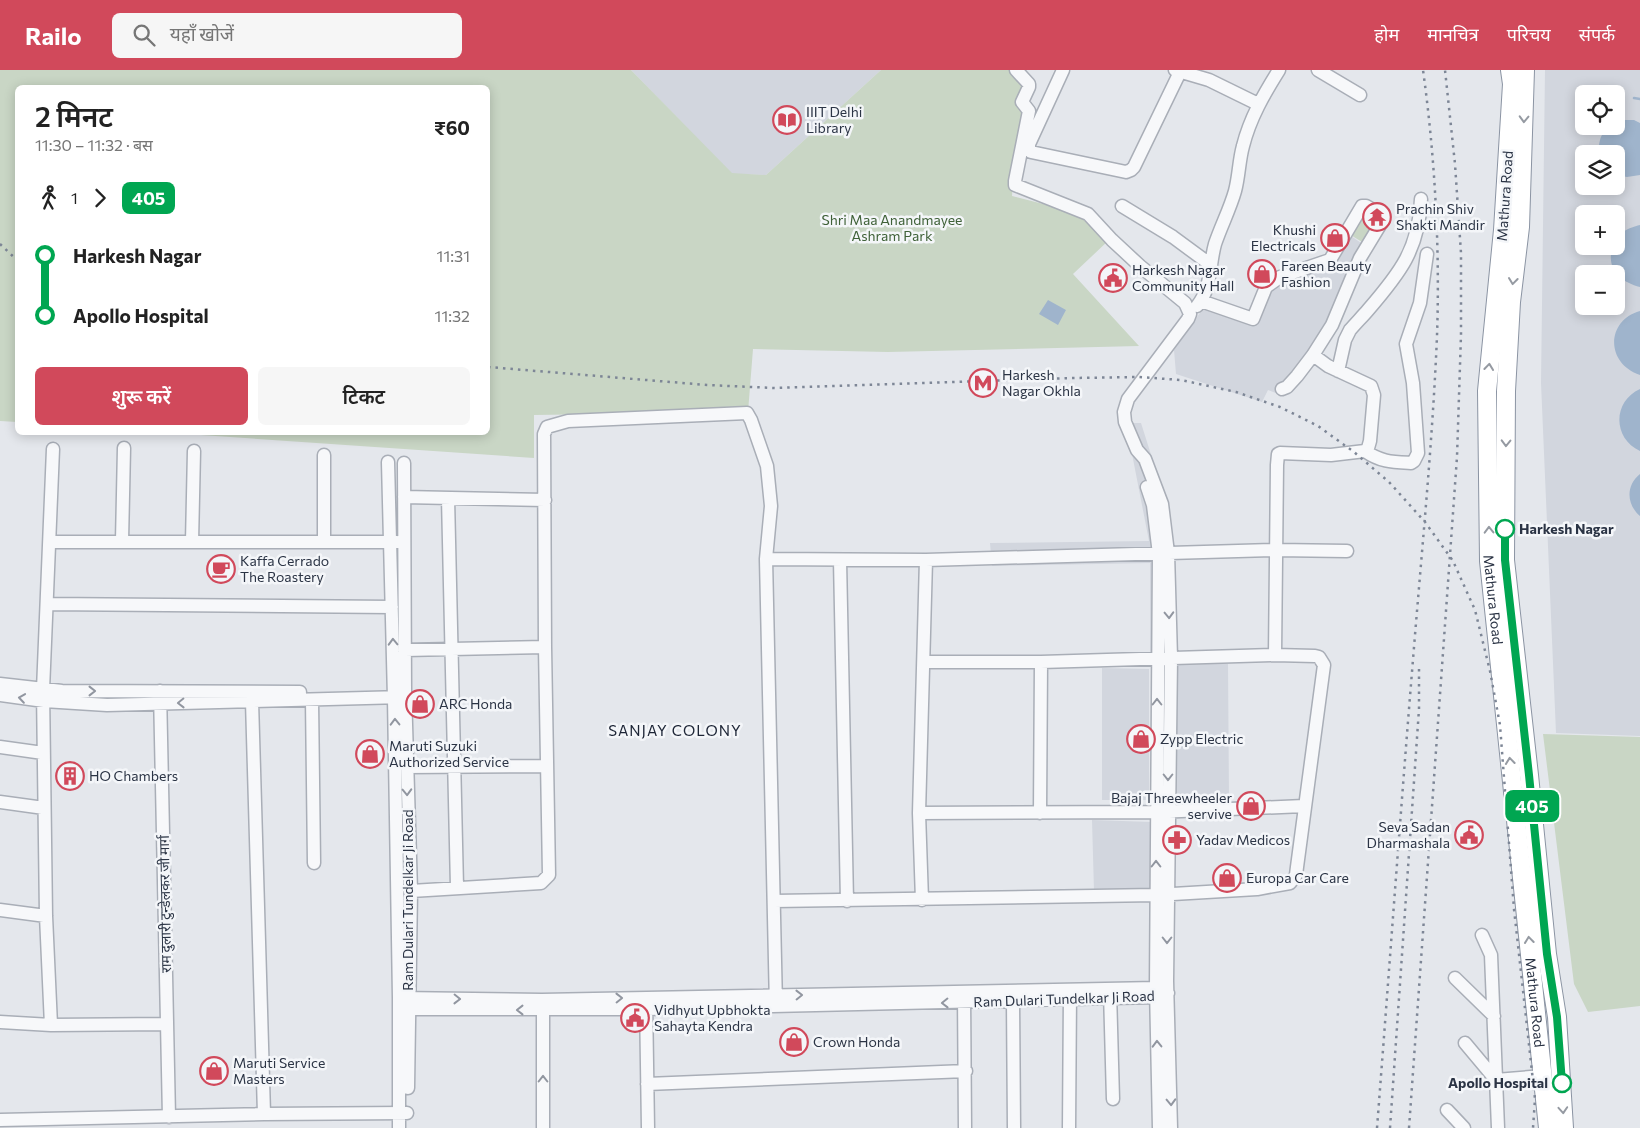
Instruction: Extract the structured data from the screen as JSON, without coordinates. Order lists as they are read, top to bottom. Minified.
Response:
{"streets":{"highway":["Mathura Road"],"street":["Ram Dulari Tundelkar Ji Road","राम दुलारी टुन्डेलकर जी मार्ग"]},"districts":["SANJAY COLONY"],"parks":["Shri Maa Anandmayee Ashram Park"],"places":{"library":["IIIT Delhi Library"],"temple":["Prachin Shiv Shakti Mandir"],"shop":["Khushi Electricals","Fareen Beauty Fashion","ARC Honda","Zypp Electric","Maruti Suzuki Authorized Service","Bajaj Threewheeler servive","Europa Car Care","Crown Honda","Maruti Service Masters"],"public building":["Harkesh Nagar Community Hall","Seva Sadan Dharmashala","Vidhyut Upbhokta Sahayta Kendra"],"metro station":["Harkesh Nagar Okhla"],"other":["Harkesh Nagar","Apollo Hospital"],"cafe":["Kaffa Cerrado The Roastery"],"building":["HO Chambers"],"pharmacy":["Yadav Medicos"]},"lines":["bus line 405"],"page":{"header":"Railo","search":"यहाँ खोजें","nav":["होम","मानचित्र","परिचय","संपर्क"],"on_map":"405","map_buttons":["+","−"],"heading":["2 मिनट","11:30 – 11:32 · बस","₹60"],"legs":["1","405"],"list":[{"name":"Harkesh Nagar","value":"11:31"},{"name":"Apollo Hospital","value":"11:32"}],"buttons":["शुरू करें","टिकट"]}}
